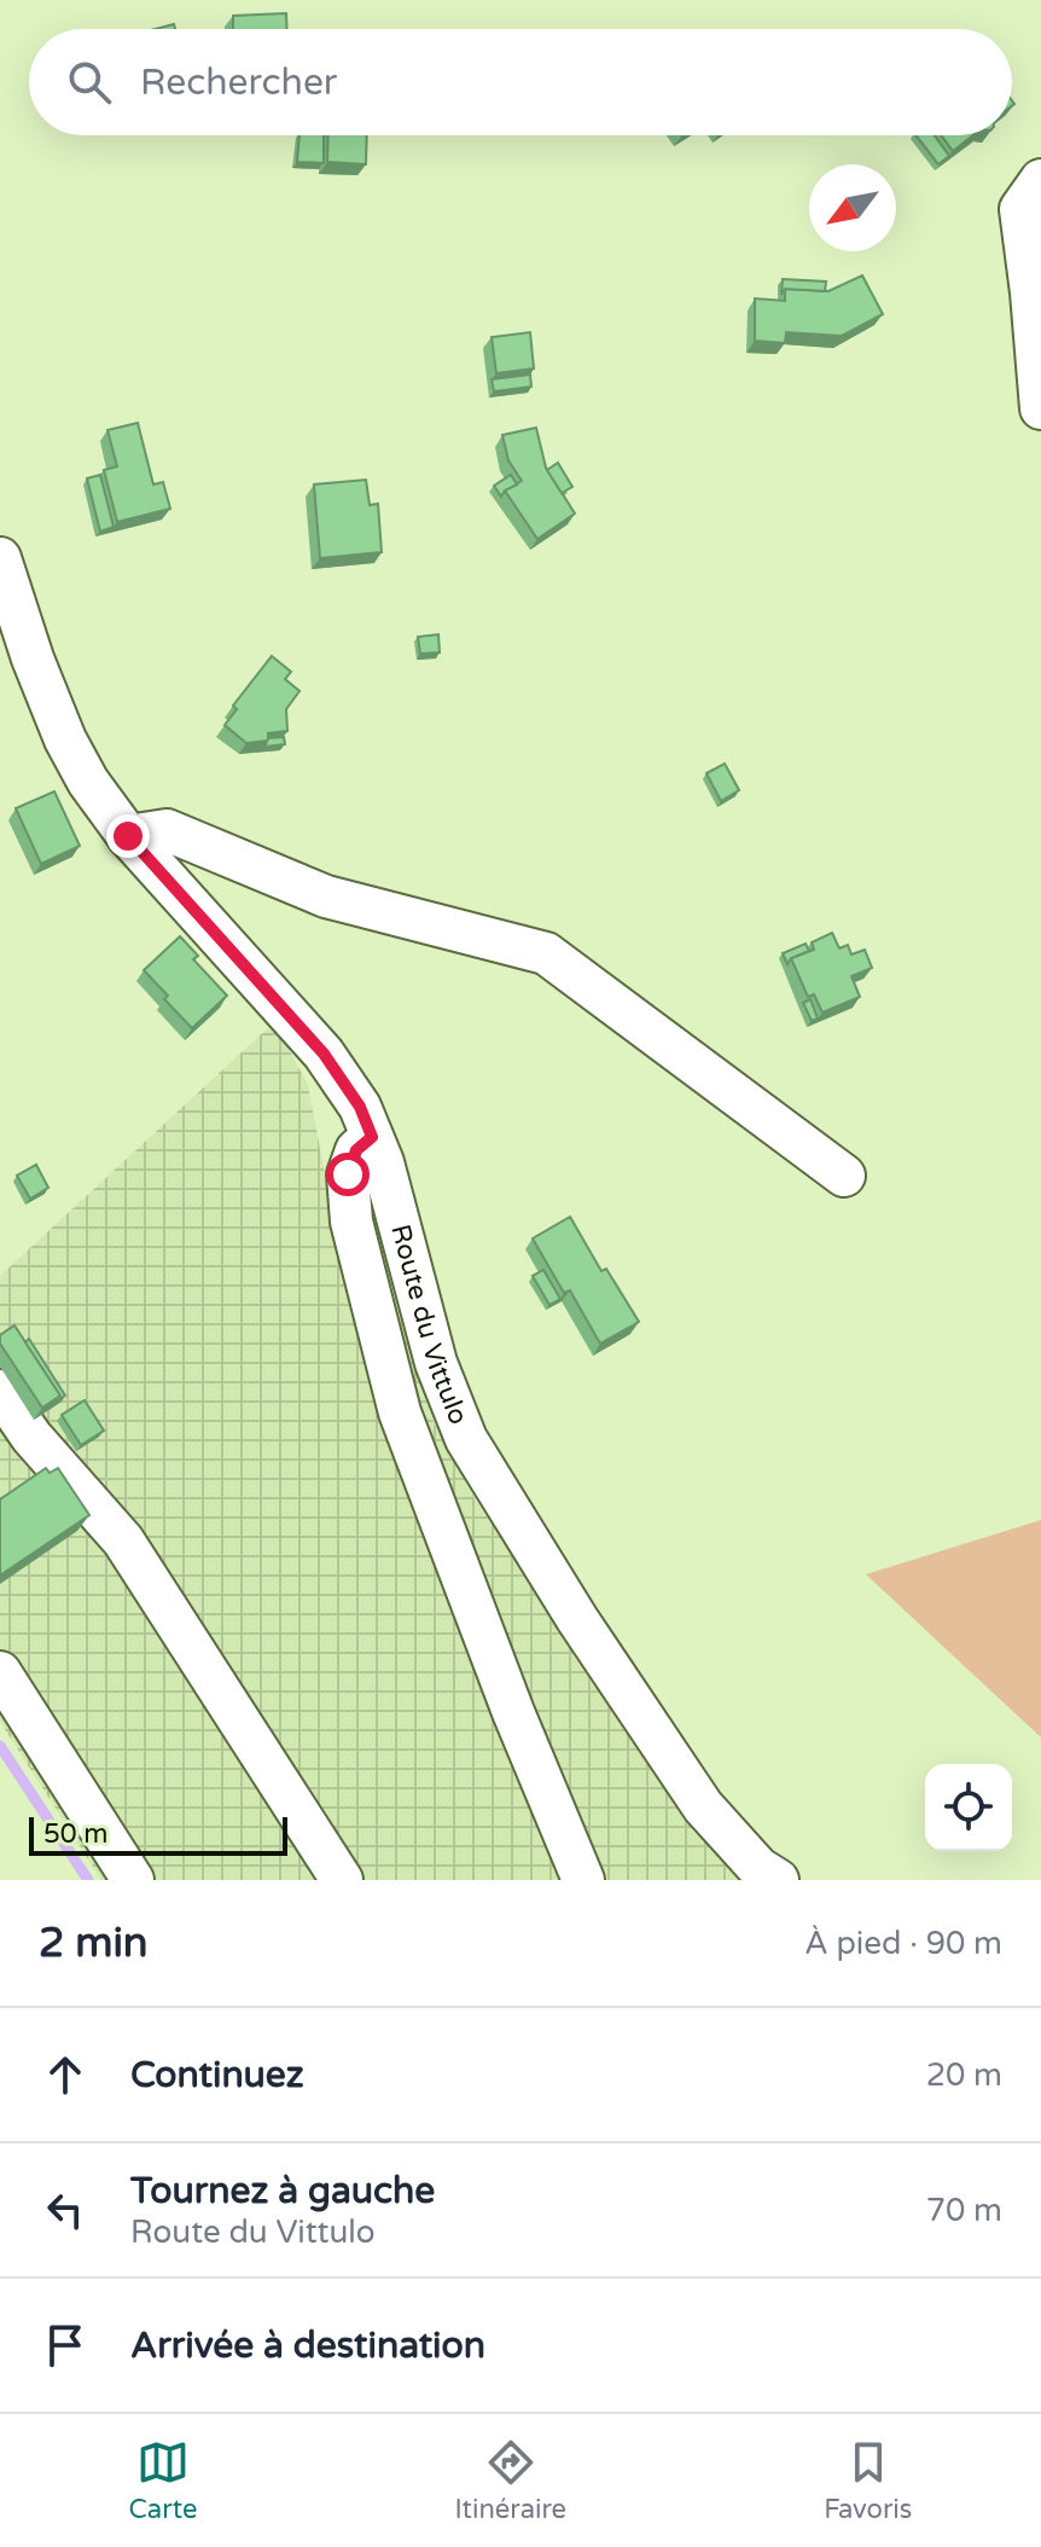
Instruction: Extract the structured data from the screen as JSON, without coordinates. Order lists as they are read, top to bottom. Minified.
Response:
{"streets":{"street":["Route du Vittulo"]},"scale_bar":"50 m","north":"bottom left","page":{"search":"Rechercher","scale":"50 m","heading":["2 min","À pied · 90 m"],"list":[["Continuez","20 m"],["Tournez à gauche","Route du Vittulo","70 m"],"Arrivée à destination"],"nav":["Carte","Itinéraire","Favoris"]}}
